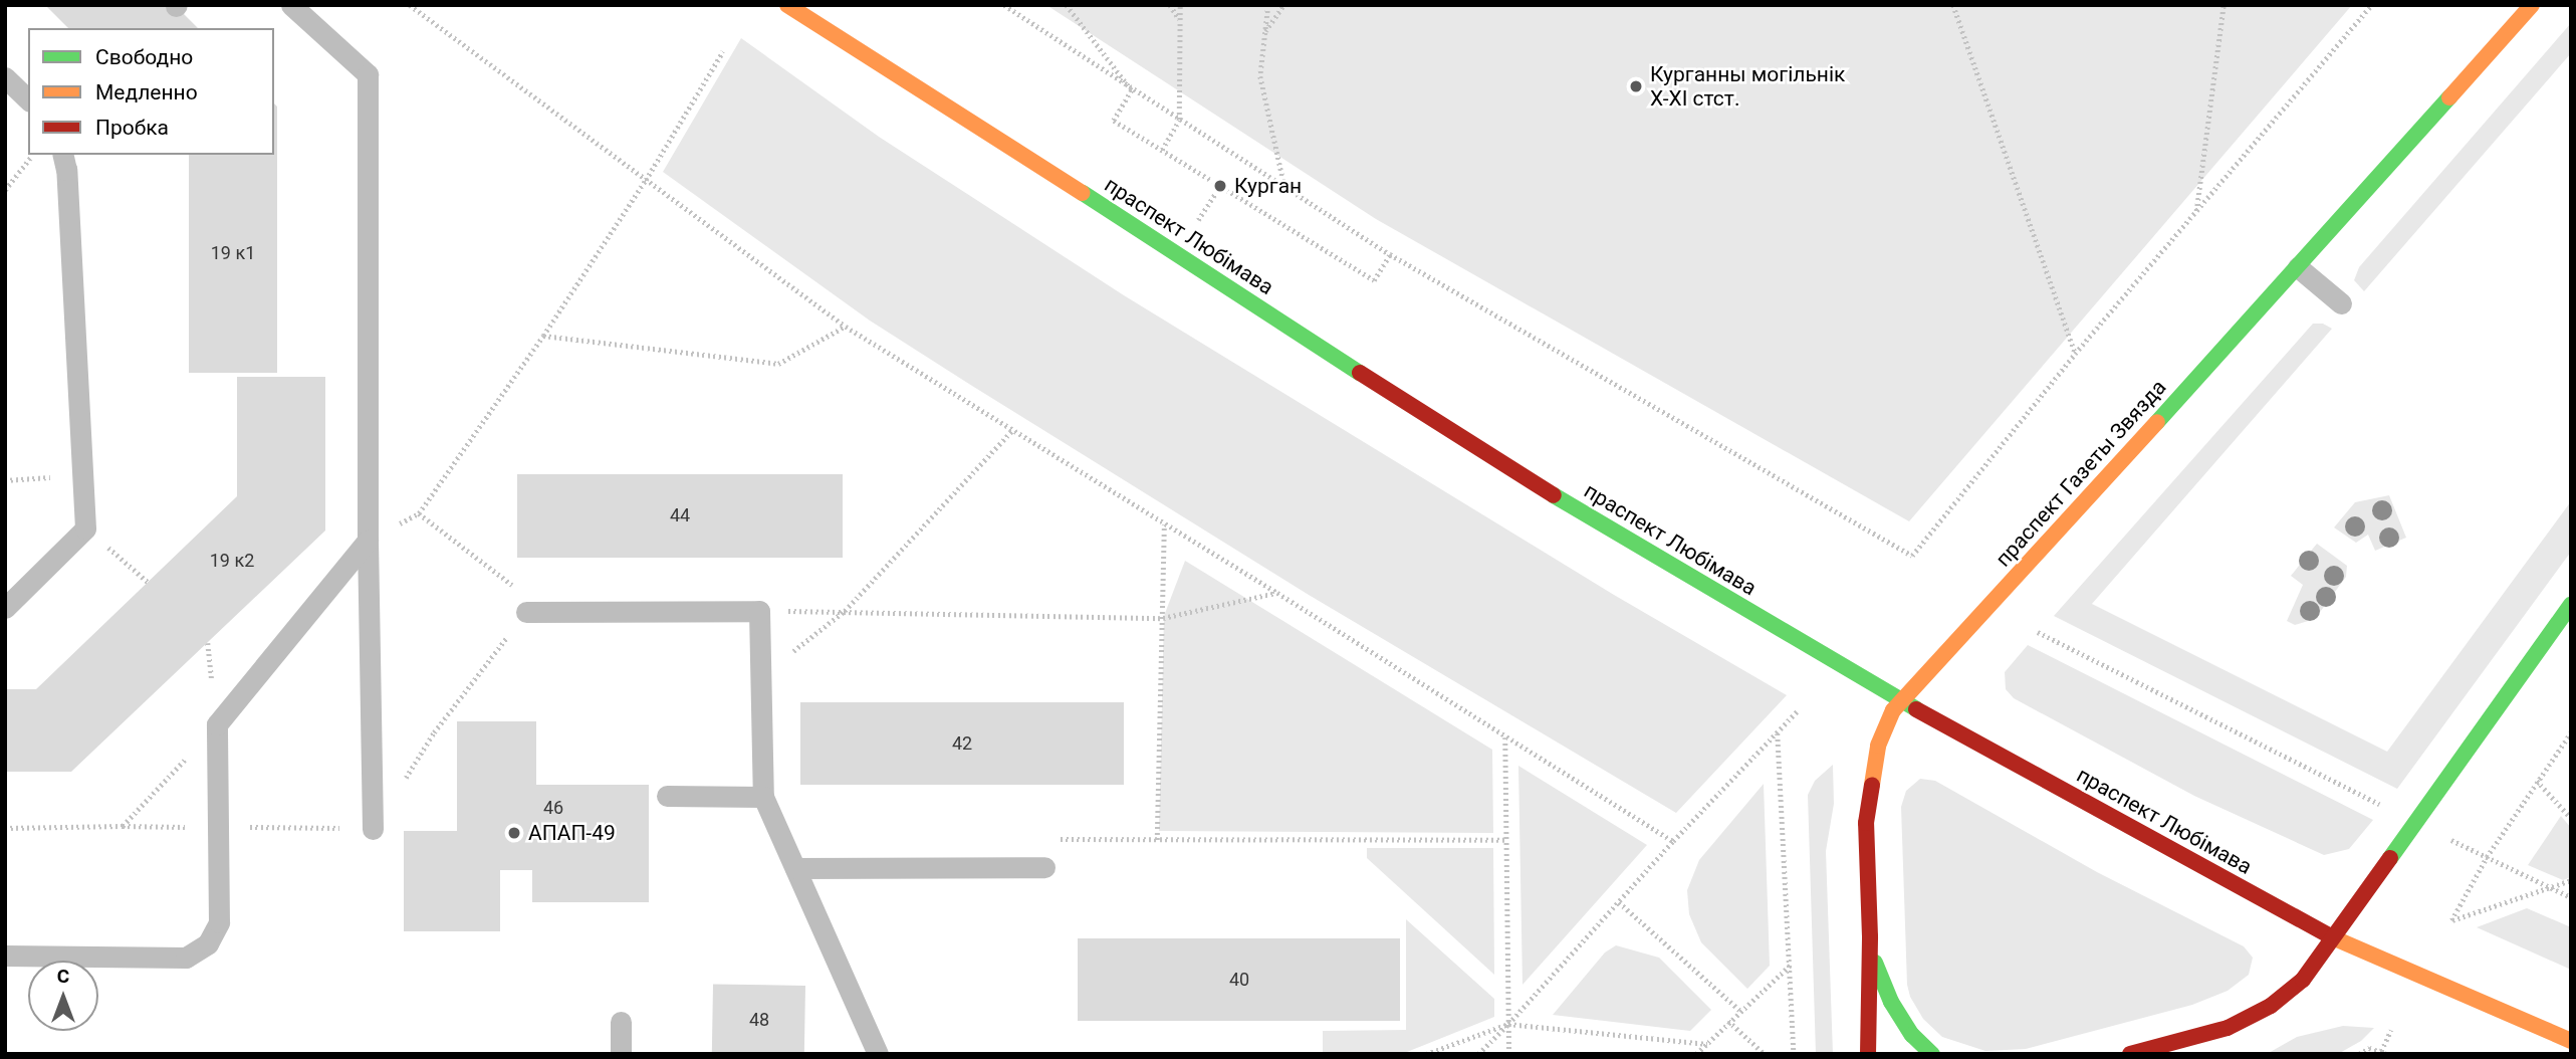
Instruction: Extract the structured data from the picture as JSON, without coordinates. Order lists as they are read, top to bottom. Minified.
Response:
{"streets":{"main road":["праспект Любімава","праспект Газеты Звязда"]},"crossings":[["праспект Любімава","праспект Газеты Звязда"]],"places":["Курганны могільнік Х-ХI стст.","Курган","АПАП-49"],"house_numbers":["19 к1","44","19 к2","42","46","40","48"],"legend":["Свободно","Медленно","Пробка"],"north":"top"}
